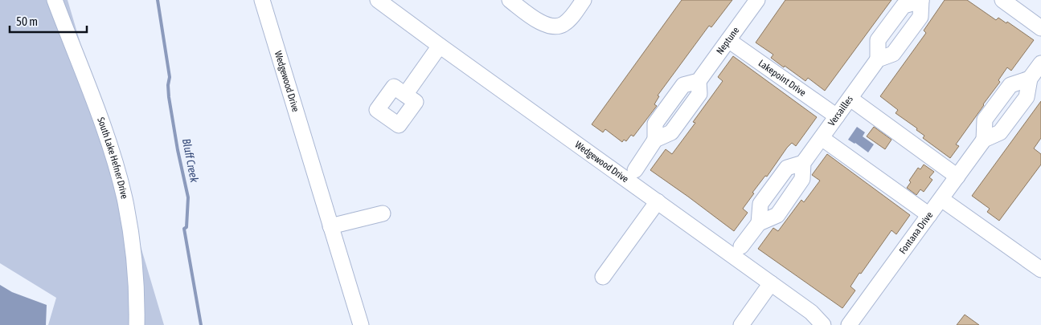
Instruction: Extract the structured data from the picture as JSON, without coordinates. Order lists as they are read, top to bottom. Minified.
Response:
{"streets":{"street":["Neptune","Lakepoint Drive","Wedgewood Drive","Versailles","South Lake Hefner Drive","Fontana Drive"]},"crossings":[["Neptune","Lakepoint Drive"],["Lakepoint Drive","Versailles"]],"water":["Bluff Creek"],"scale_bar":"50 m"}
